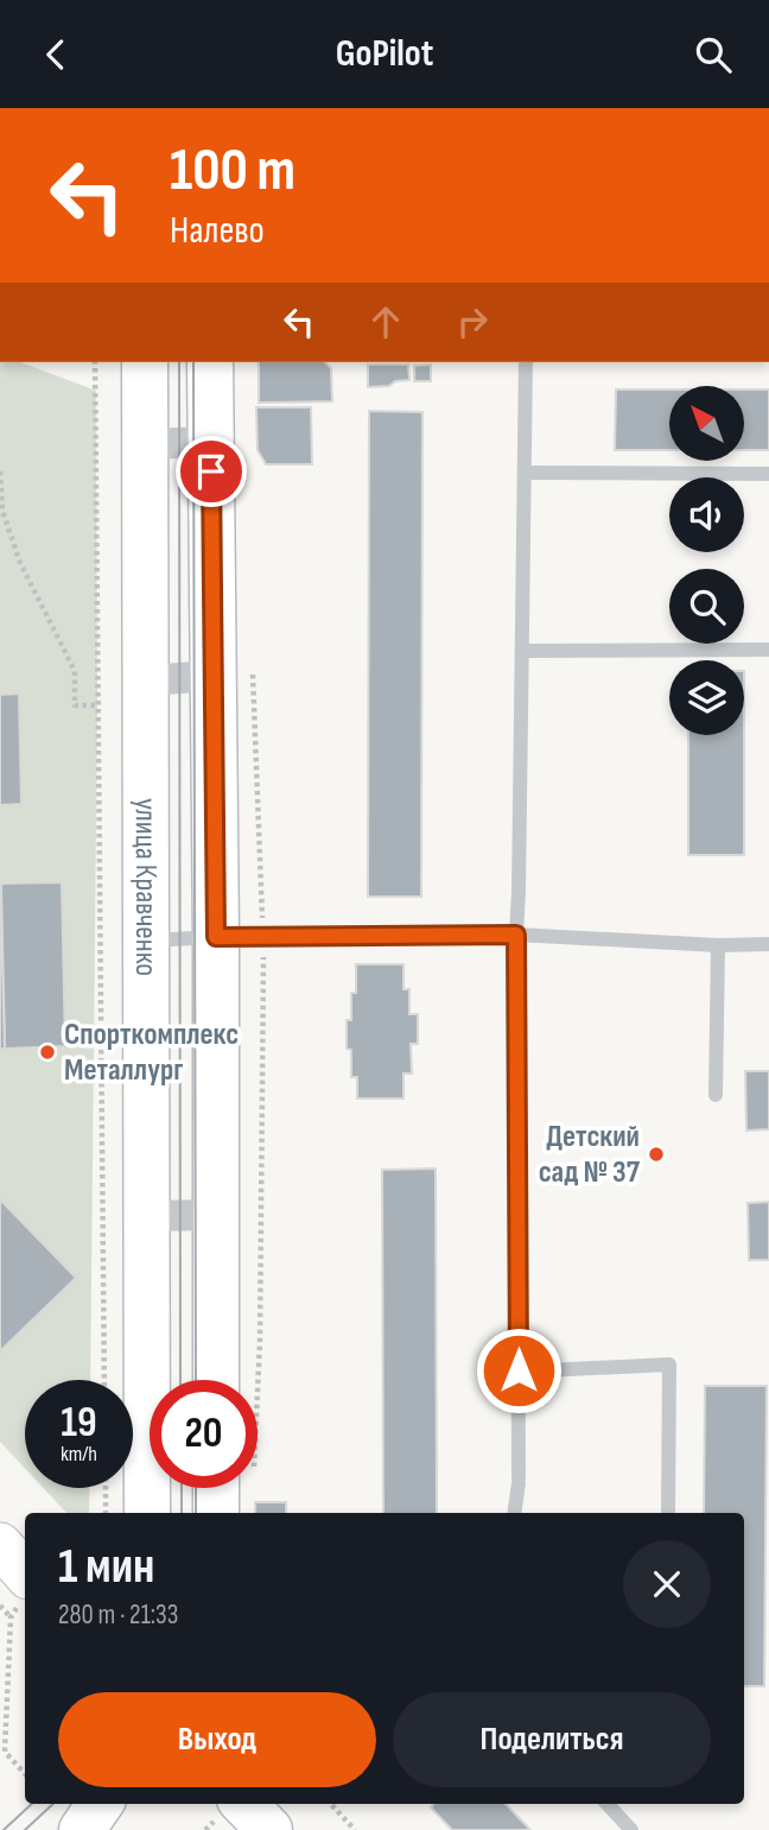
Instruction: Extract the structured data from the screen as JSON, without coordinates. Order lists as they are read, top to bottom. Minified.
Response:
{"streets":{"main road":["улица Кравченко"]},"places":["Спорткомплекс Металлург","Детский сад № 37"],"north":"top left","page":{"header":"GoPilot","turn":["100 m","Налево"],"speed":"19 km/h","limit":"20","heading":["1 мин","280 m · 21:33"],"buttons":["Выход","Поделиться"]}}
